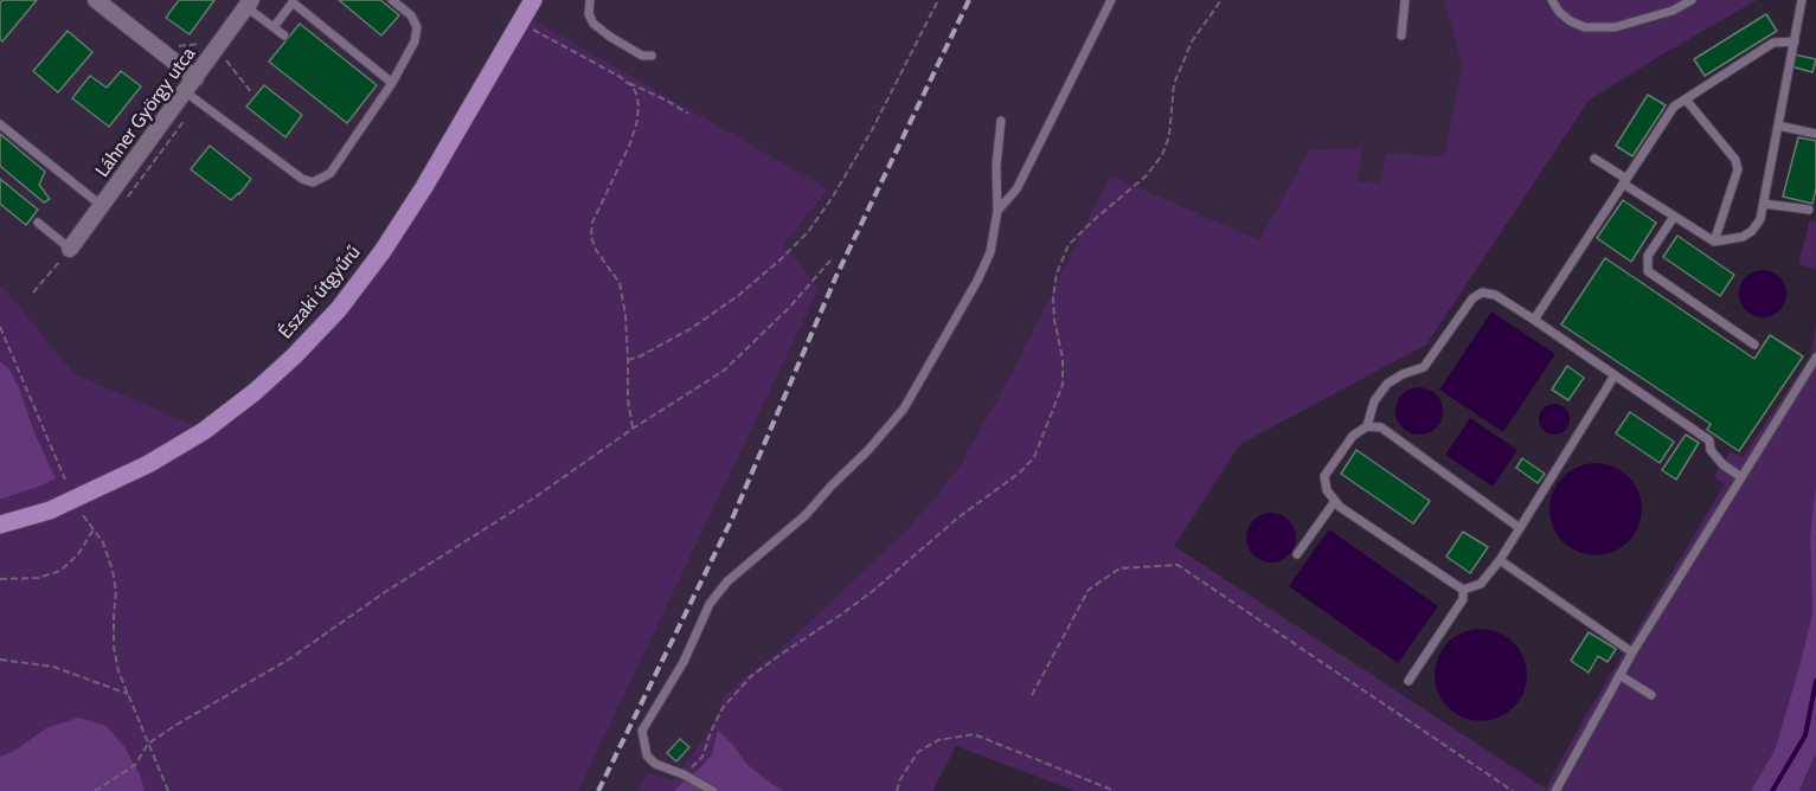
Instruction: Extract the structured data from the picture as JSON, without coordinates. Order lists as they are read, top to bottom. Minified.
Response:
{"streets":{"main road":["Északi útgyűrű"],"street":["Láhner György utca"]}}
